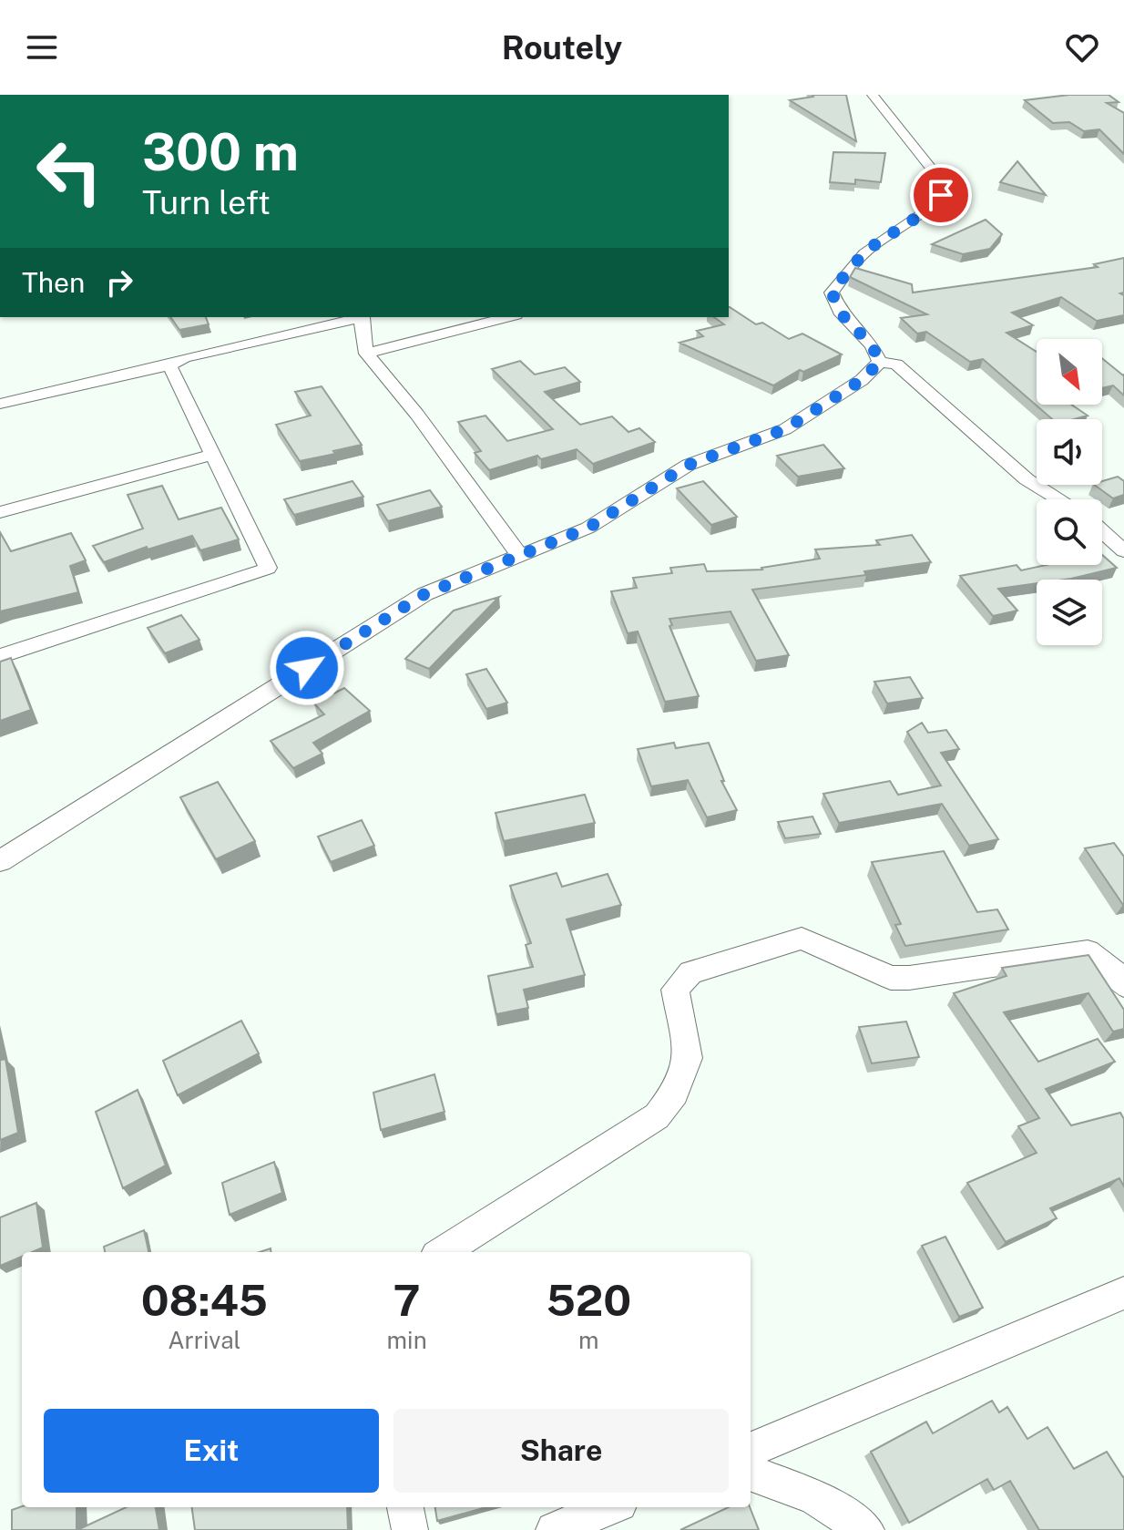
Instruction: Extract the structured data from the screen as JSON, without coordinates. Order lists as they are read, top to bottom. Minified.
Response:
{"north":"bottom right","page":{"header":"Routely","turn":["300 m","Turn left"],"then":"Then","eta":["08:45","Arrival","7","min","520","m"],"buttons":["Exit","Share"]}}
